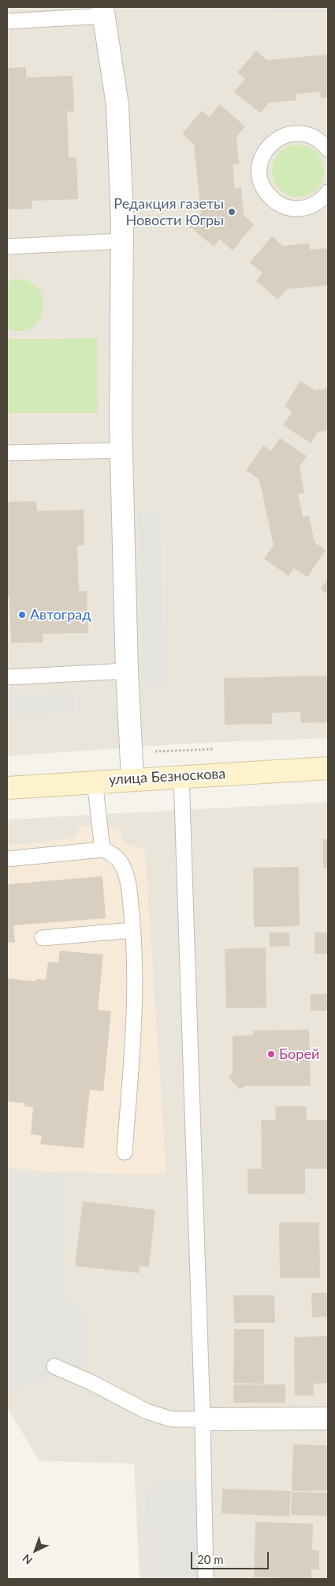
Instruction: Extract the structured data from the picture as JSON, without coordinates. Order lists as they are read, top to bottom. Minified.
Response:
{"streets":{"main road":["улица Безноскова"]},"places":["Редакция газеты Новости Югры","Автоград","Борей"],"scale_bar":"20 m","north":"bottom left"}
